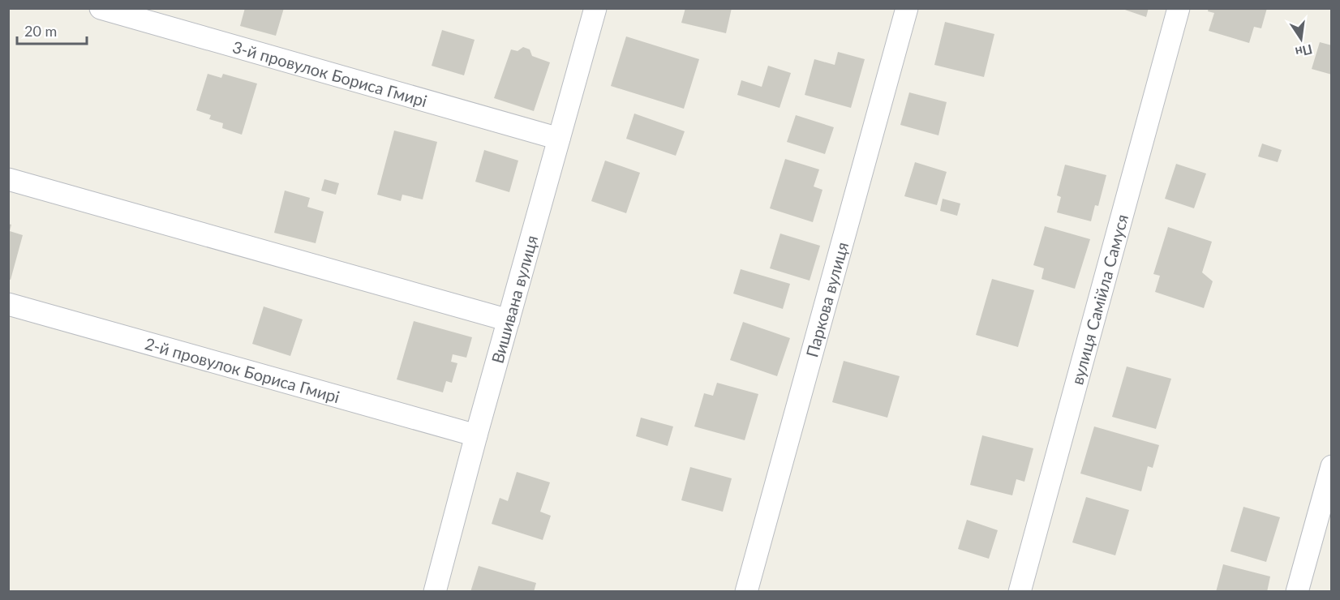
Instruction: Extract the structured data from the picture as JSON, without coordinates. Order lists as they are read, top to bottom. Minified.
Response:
{"streets":{"street":["3-й провулок Бориса Гмирі","Вишивана вулиця","Паркова вулиця","вулиця Самійла Самуся","2-й провулок Бориса Гмирі"]},"crossings":[["3-й провулок Бориса Гмирі","Вишивана вулиця"],["Вишивана вулиця","2-й провулок Бориса Гмирі"]],"scale_bar":"20 m","north":"bottom"}
